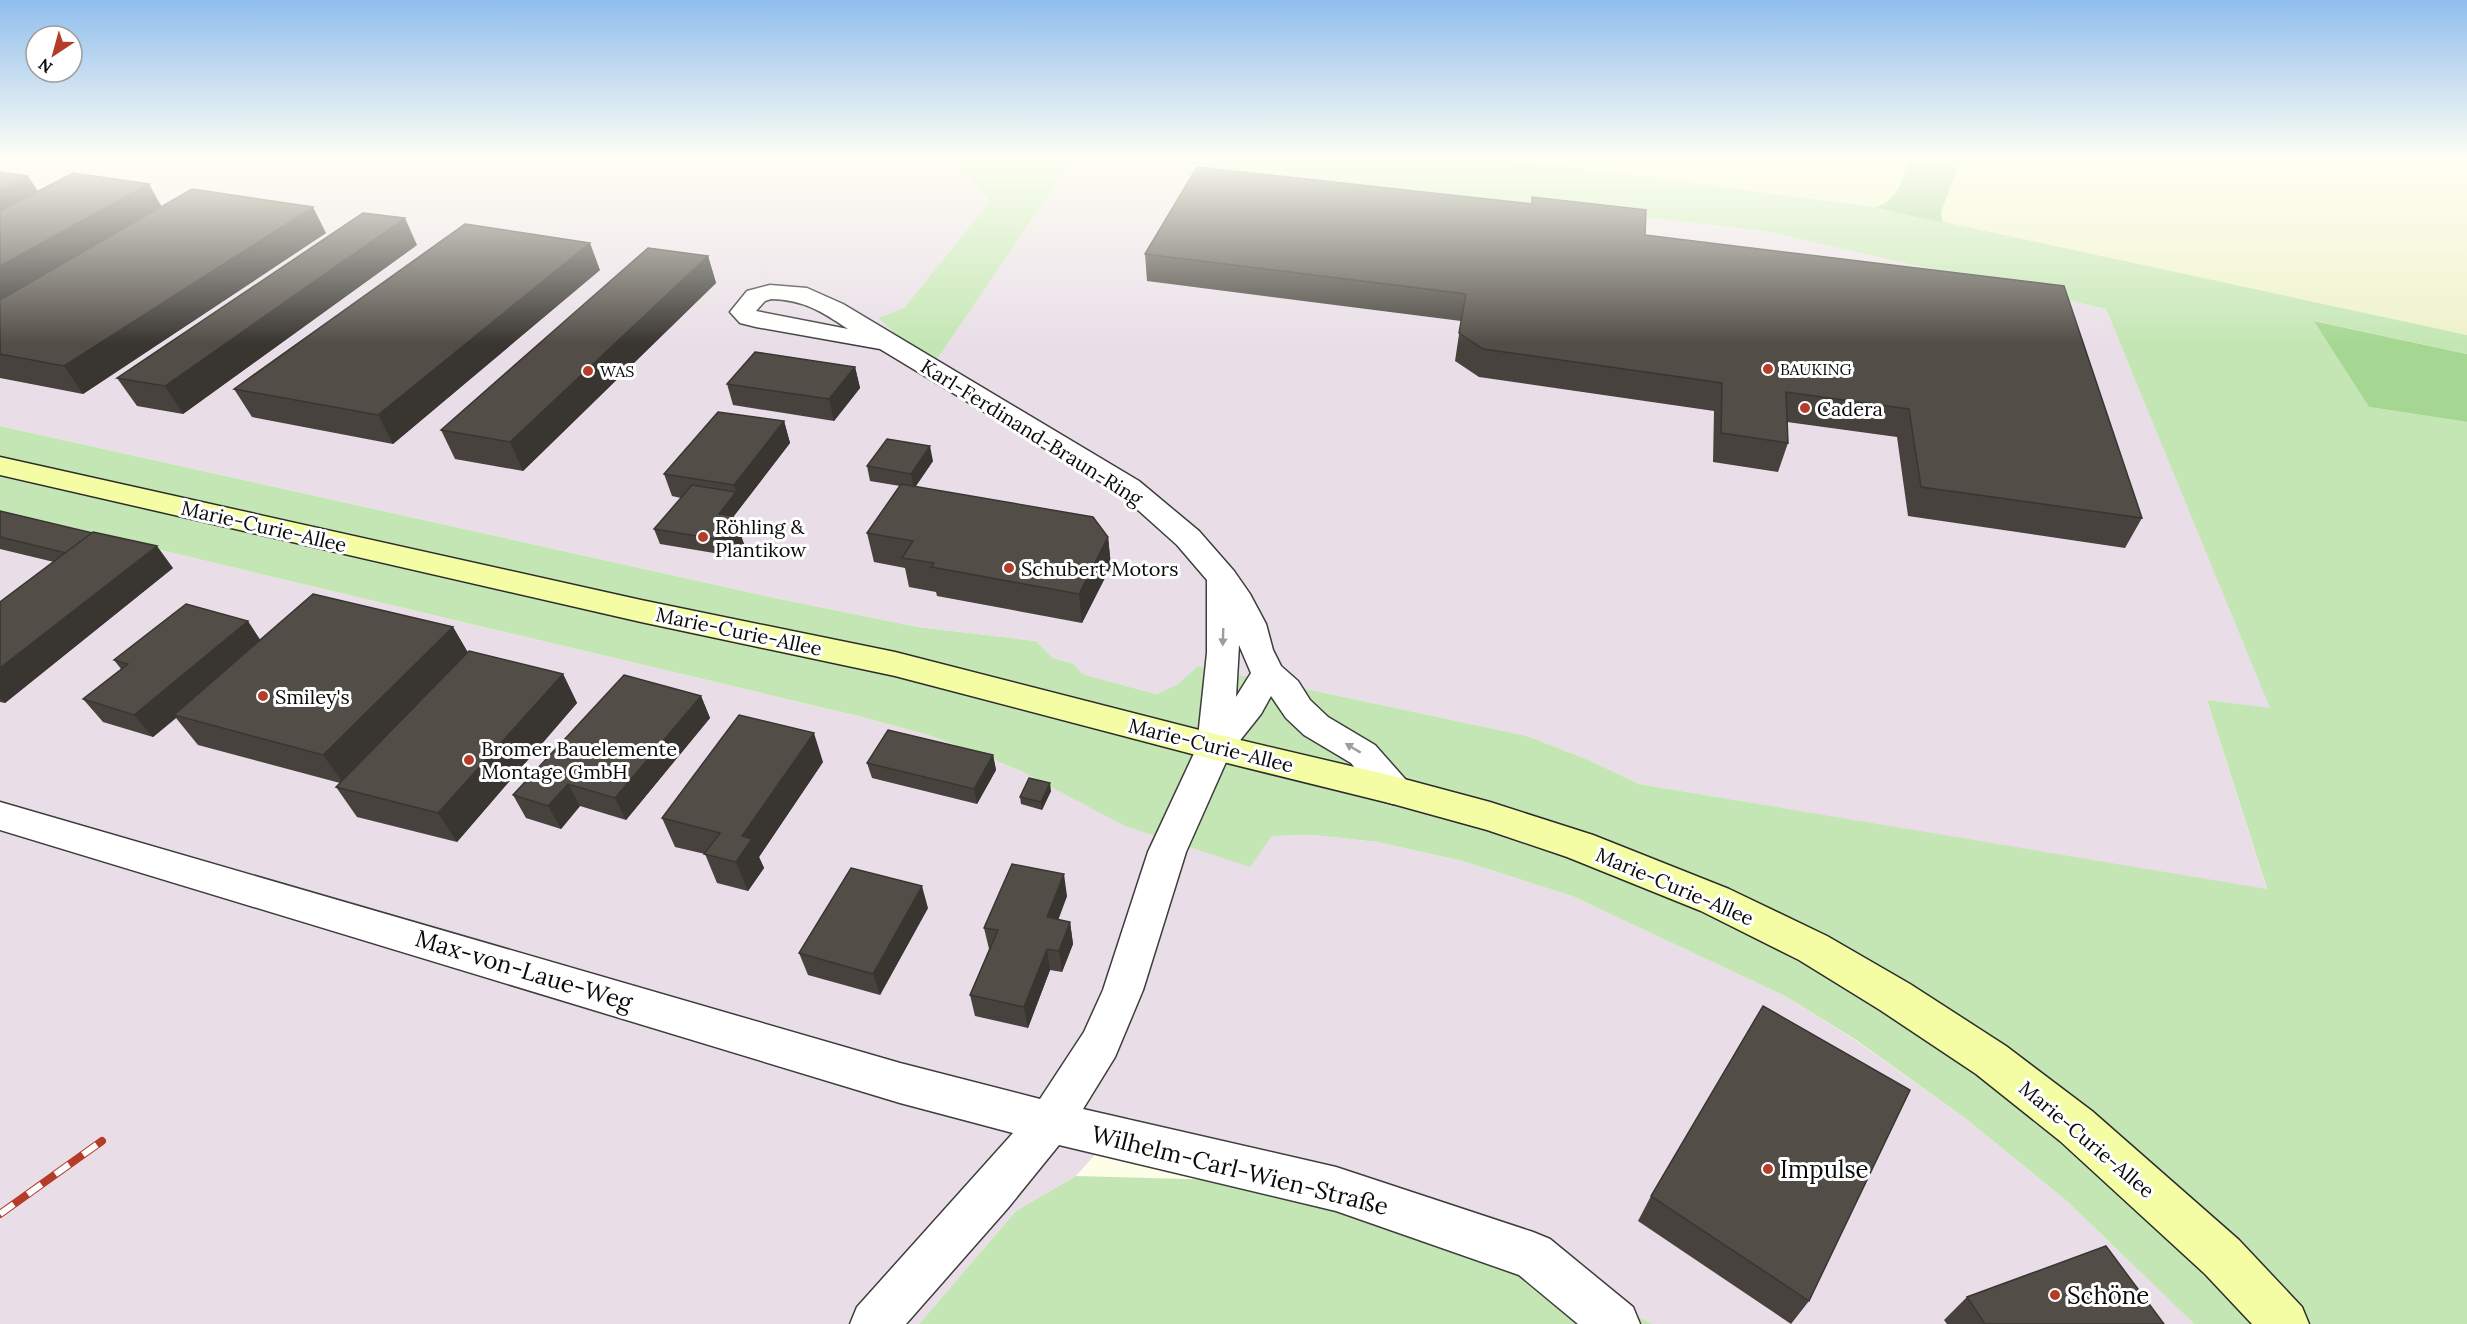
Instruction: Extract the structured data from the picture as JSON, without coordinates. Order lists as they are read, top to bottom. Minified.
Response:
{"streets":{"main road":["Marie-Curie-Allee"],"street":["Karl-Ferdinand-Braun-Ring","Max-von-Laue-Weg","Wilhelm-Carl-Wien-Straße"]},"crossings":[["Karl-Ferdinand-Braun-Ring","Marie-Curie-Allee"],["Max-von-Laue-Weg","Wilhelm-Carl-Wien-Straße"]],"places":["BAUKING","WAS","Cadera","Röhling & Plantikow","Schubert Motors","Smiley's","Bromer Bauelemente Montage GmbH","Impulse","Schöne"],"north":"bottom left"}
